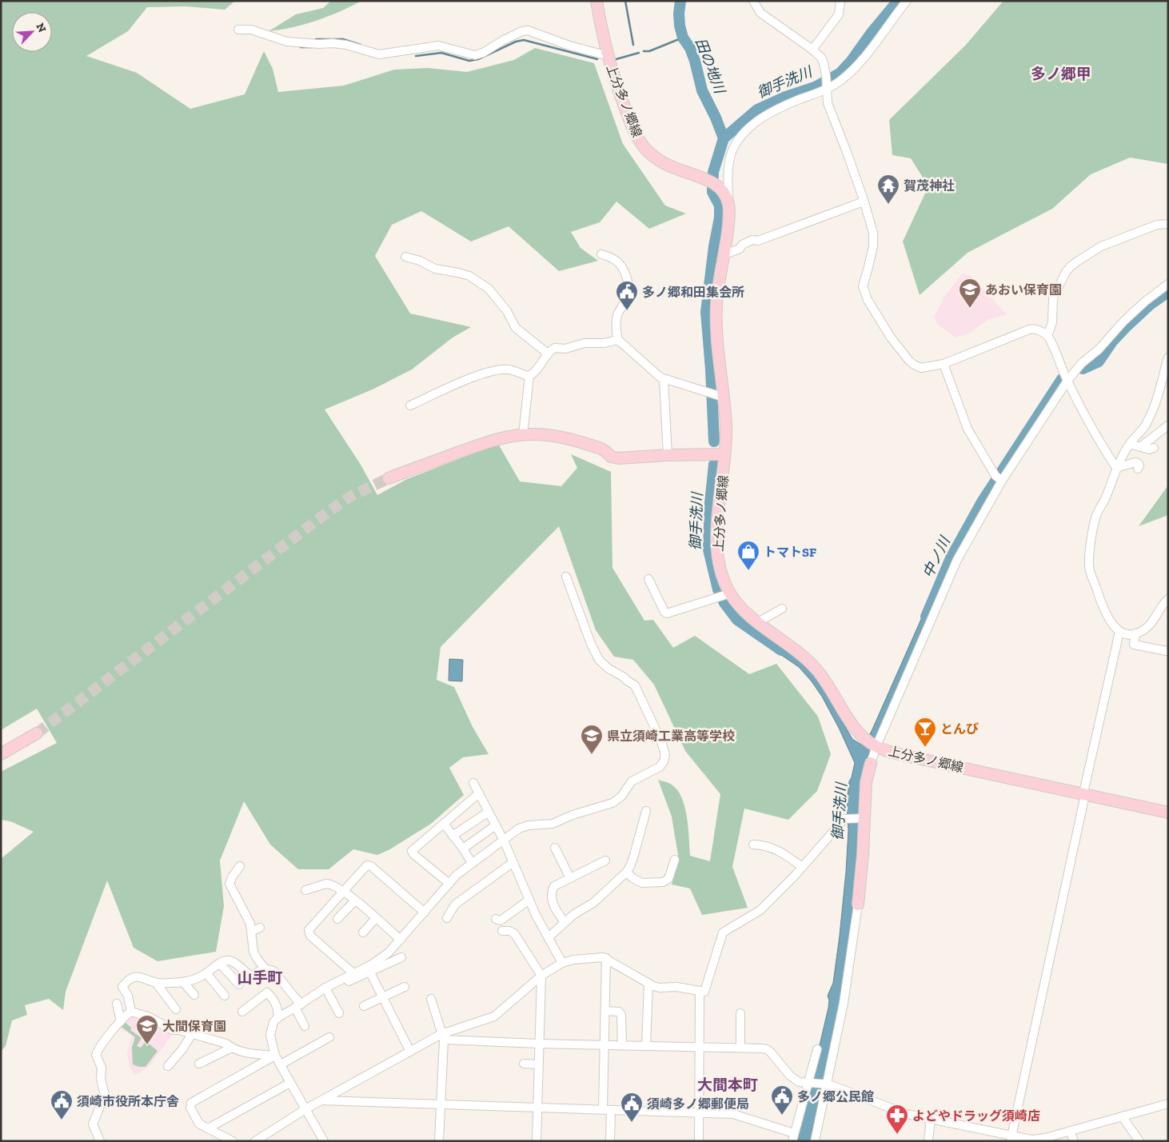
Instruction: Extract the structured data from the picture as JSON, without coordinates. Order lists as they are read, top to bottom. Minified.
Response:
{"streets":{"main road":["上分多ノ郷線"]},"districts":["多ノ郷甲","山手町","大間本町"],"water":["田の地川","御手洗川","中ノ川"],"places":{"temple":["賀茂神社"],"school or university":["あおい保育園","県立須崎工業高等学校","大間保育園"],"public building":["多ノ郷和田集会所","多ノ郷公民館","須崎市役所本庁舎","須崎多ノ郷郵便局"],"shop":["トマトSF"],"bar":["とんび"],"pharmacy":["よどやドラッグ須崎店"]},"north":"top right"}
